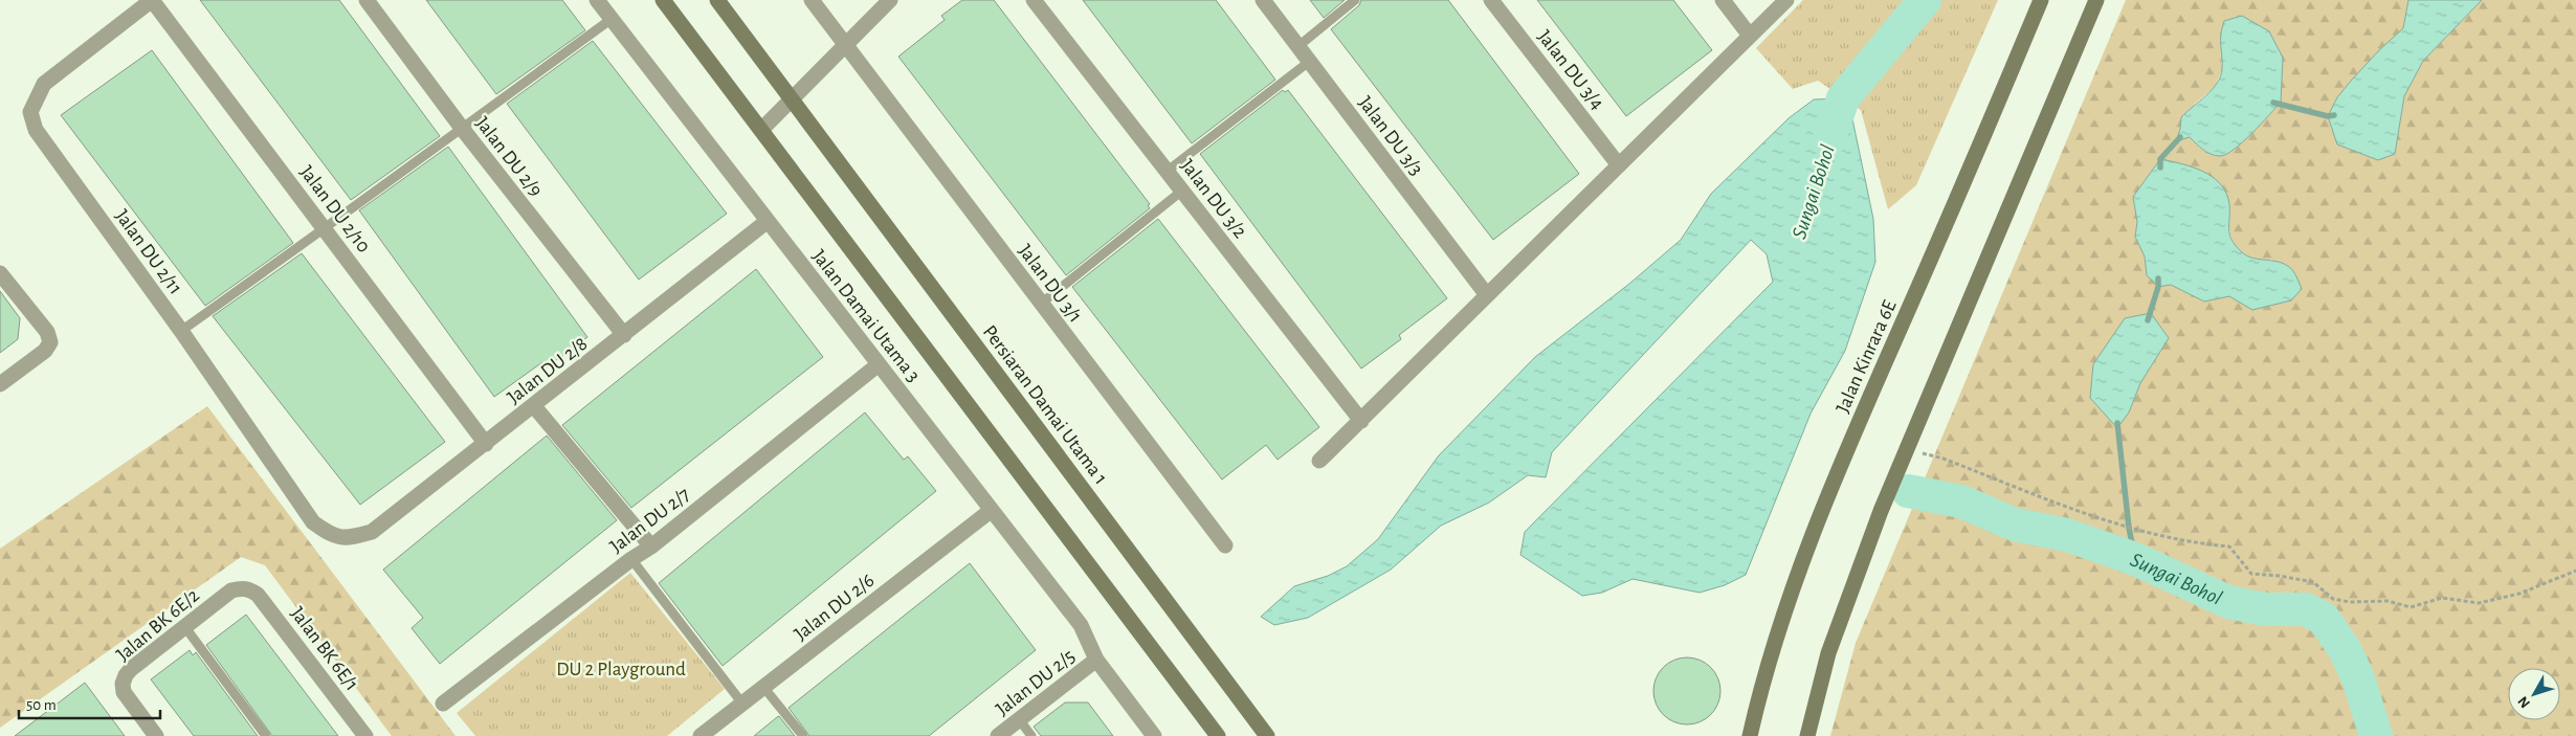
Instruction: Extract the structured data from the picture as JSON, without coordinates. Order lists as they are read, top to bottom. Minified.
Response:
{"streets":{"street":["Jalan DU 3/4","Jalan DU 3/3","Jalan DU 2/9","Jalan DU 3/2","Jalan DU 2/10","Jalan DU 2/11","Jalan DU 3/1","Jalan Damai Utama 3","Jalan Kinrara 6E","Jalan DU 2/8","Persiaran Damai Utama 1","Jalan DU 2/7","Jalan DU 2/6","Jalan BK 6E/2","Jalan BK 6E/1","Jalan DU 2/5"]},"crossings":[["Jalan DU 2/9","Jalan DU 2/8"],["Jalan DU 2/10","Jalan DU 2/11"],["Jalan DU 2/10","Jalan DU 2/8"],["Jalan DU 2/11","Jalan DU 2/8"],["Jalan Damai Utama 3","Jalan DU 2/8"],["Jalan Damai Utama 3","Jalan DU 2/7"],["Jalan Damai Utama 3","Jalan DU 2/6"],["Jalan Damai Utama 3","Jalan DU 2/5"],["Jalan BK 6E/2","Jalan BK 6E/1"]],"water":["Sungai Bohol"],"parks":["DU 2 Playground"],"scale_bar":"50 m","north":"bottom left"}
